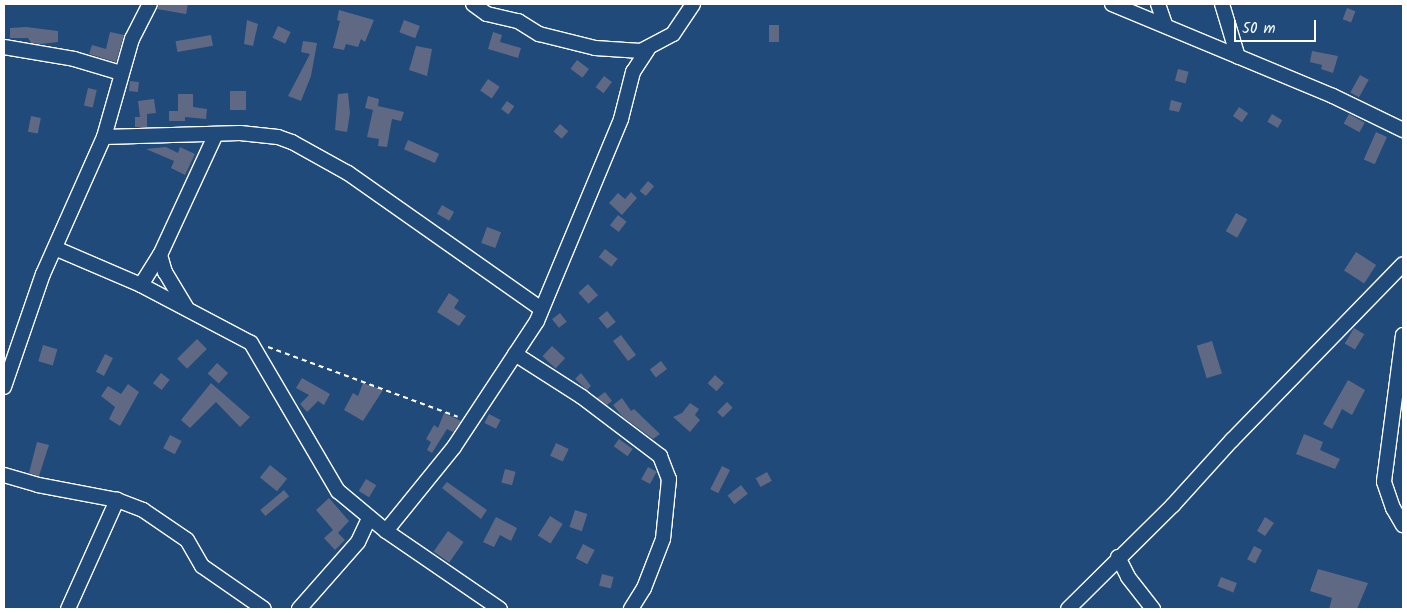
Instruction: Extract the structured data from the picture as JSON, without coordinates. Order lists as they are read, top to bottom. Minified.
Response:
{"scale_bar":"50 m"}
